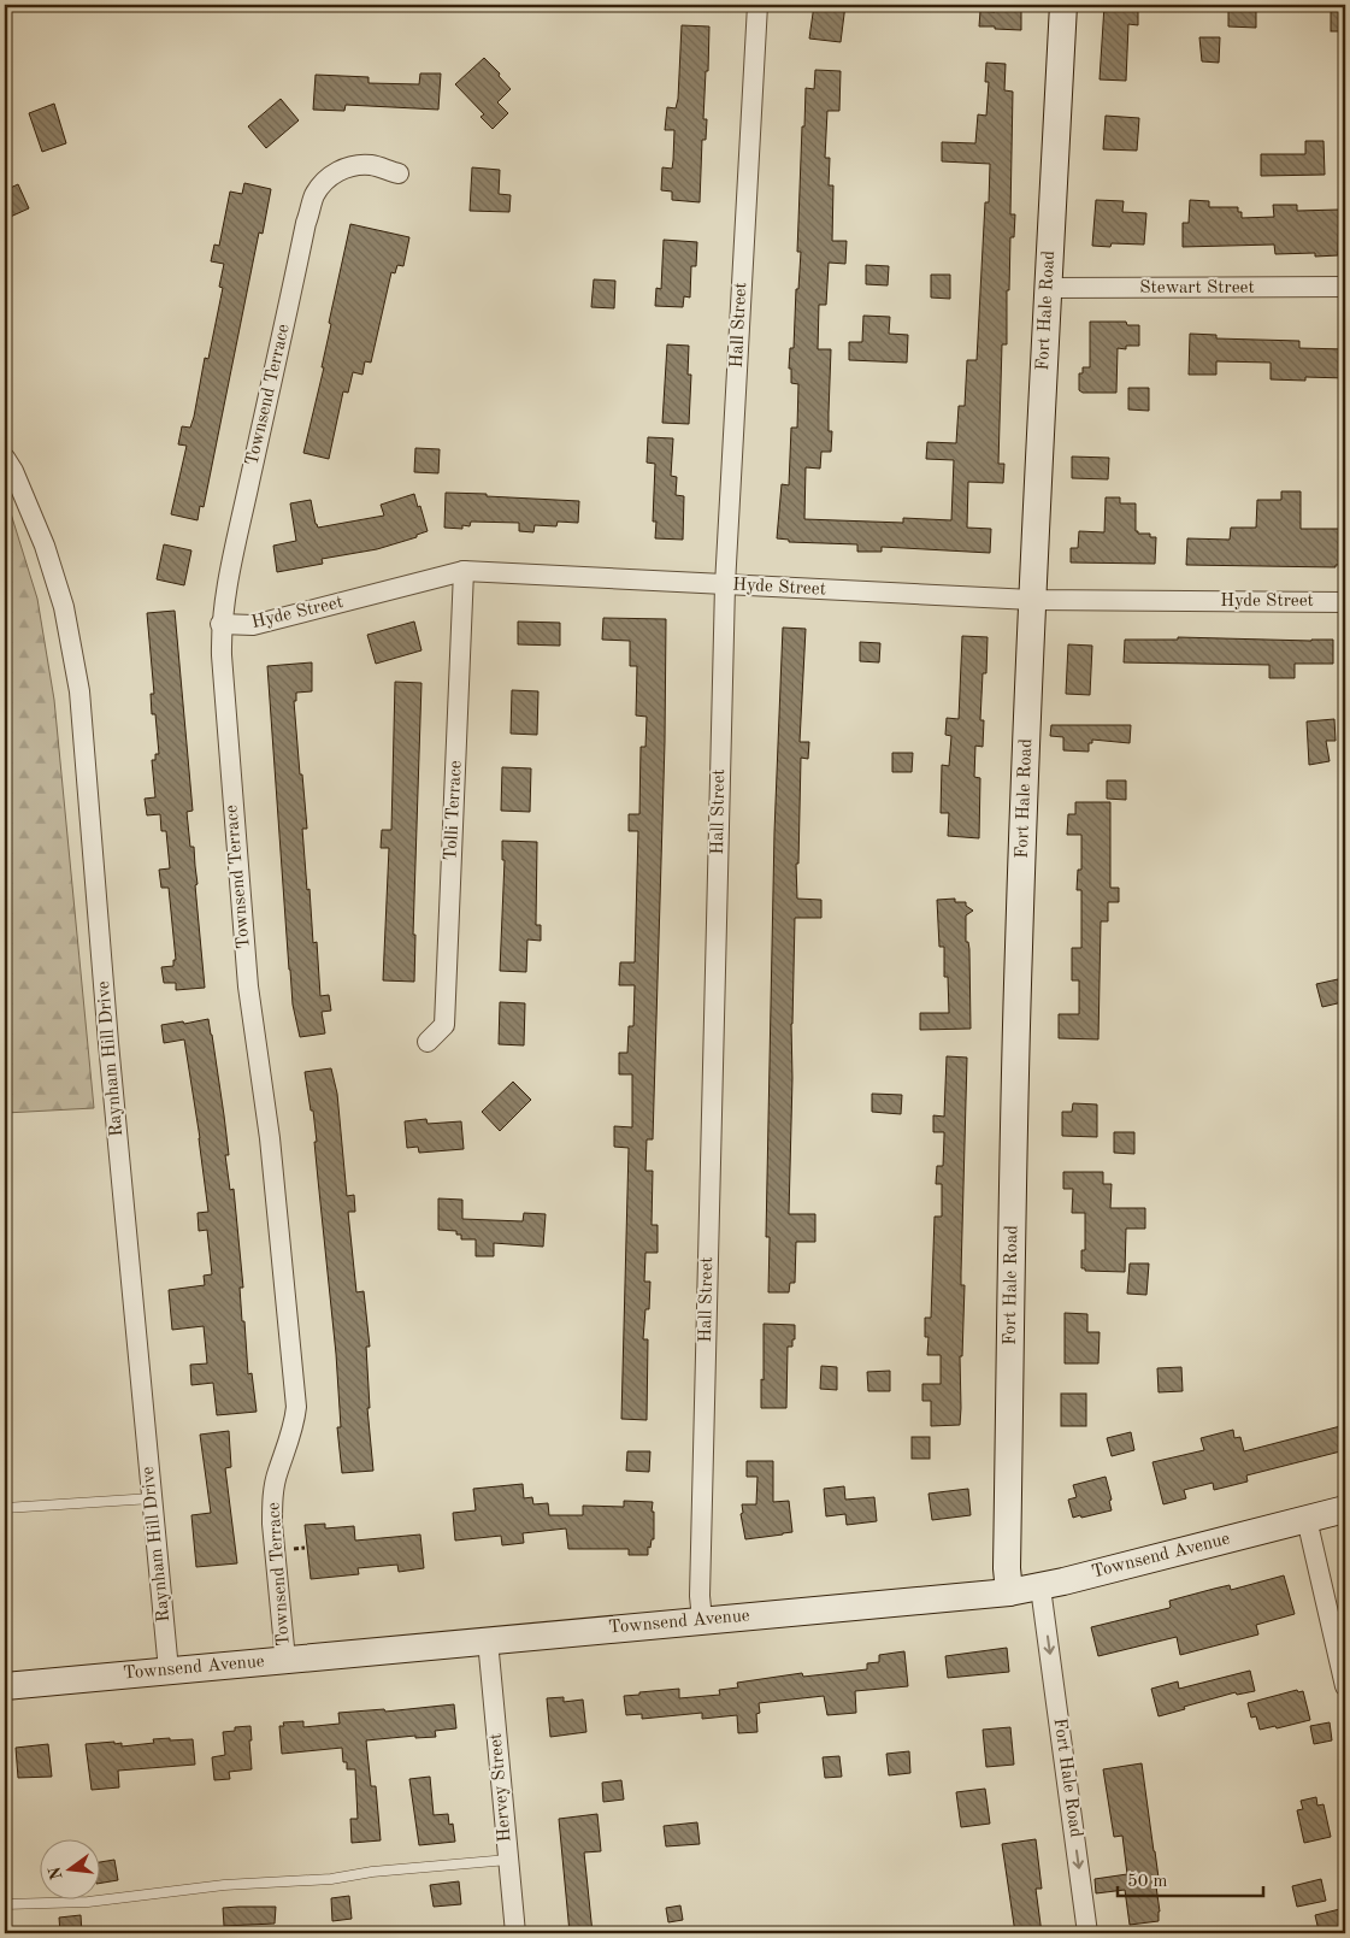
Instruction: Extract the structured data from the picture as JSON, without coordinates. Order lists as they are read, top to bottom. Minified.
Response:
{"streets":{"street":["Stewart Street","Fort Hale Road","Hall Street","Townsend Terrace","Hyde Street","Tolli Terrace","Raynham Hill Drive","Townsend Avenue","Hervey Street"]},"crossings":[["Stewart Street","Fort Hale Road"],["Fort Hale Road","Hyde Street"],["Fort Hale Road","Townsend Avenue"],["Hall Street","Hyde Street"],["Hall Street","Townsend Avenue"],["Townsend Terrace","Hyde Street"],["Townsend Terrace","Townsend Avenue"],["Hyde Street","Tolli Terrace"],["Raynham Hill Drive","Townsend Avenue"],["Townsend Avenue","Hervey Street"]],"scale_bar":"50 m","north":"left"}
